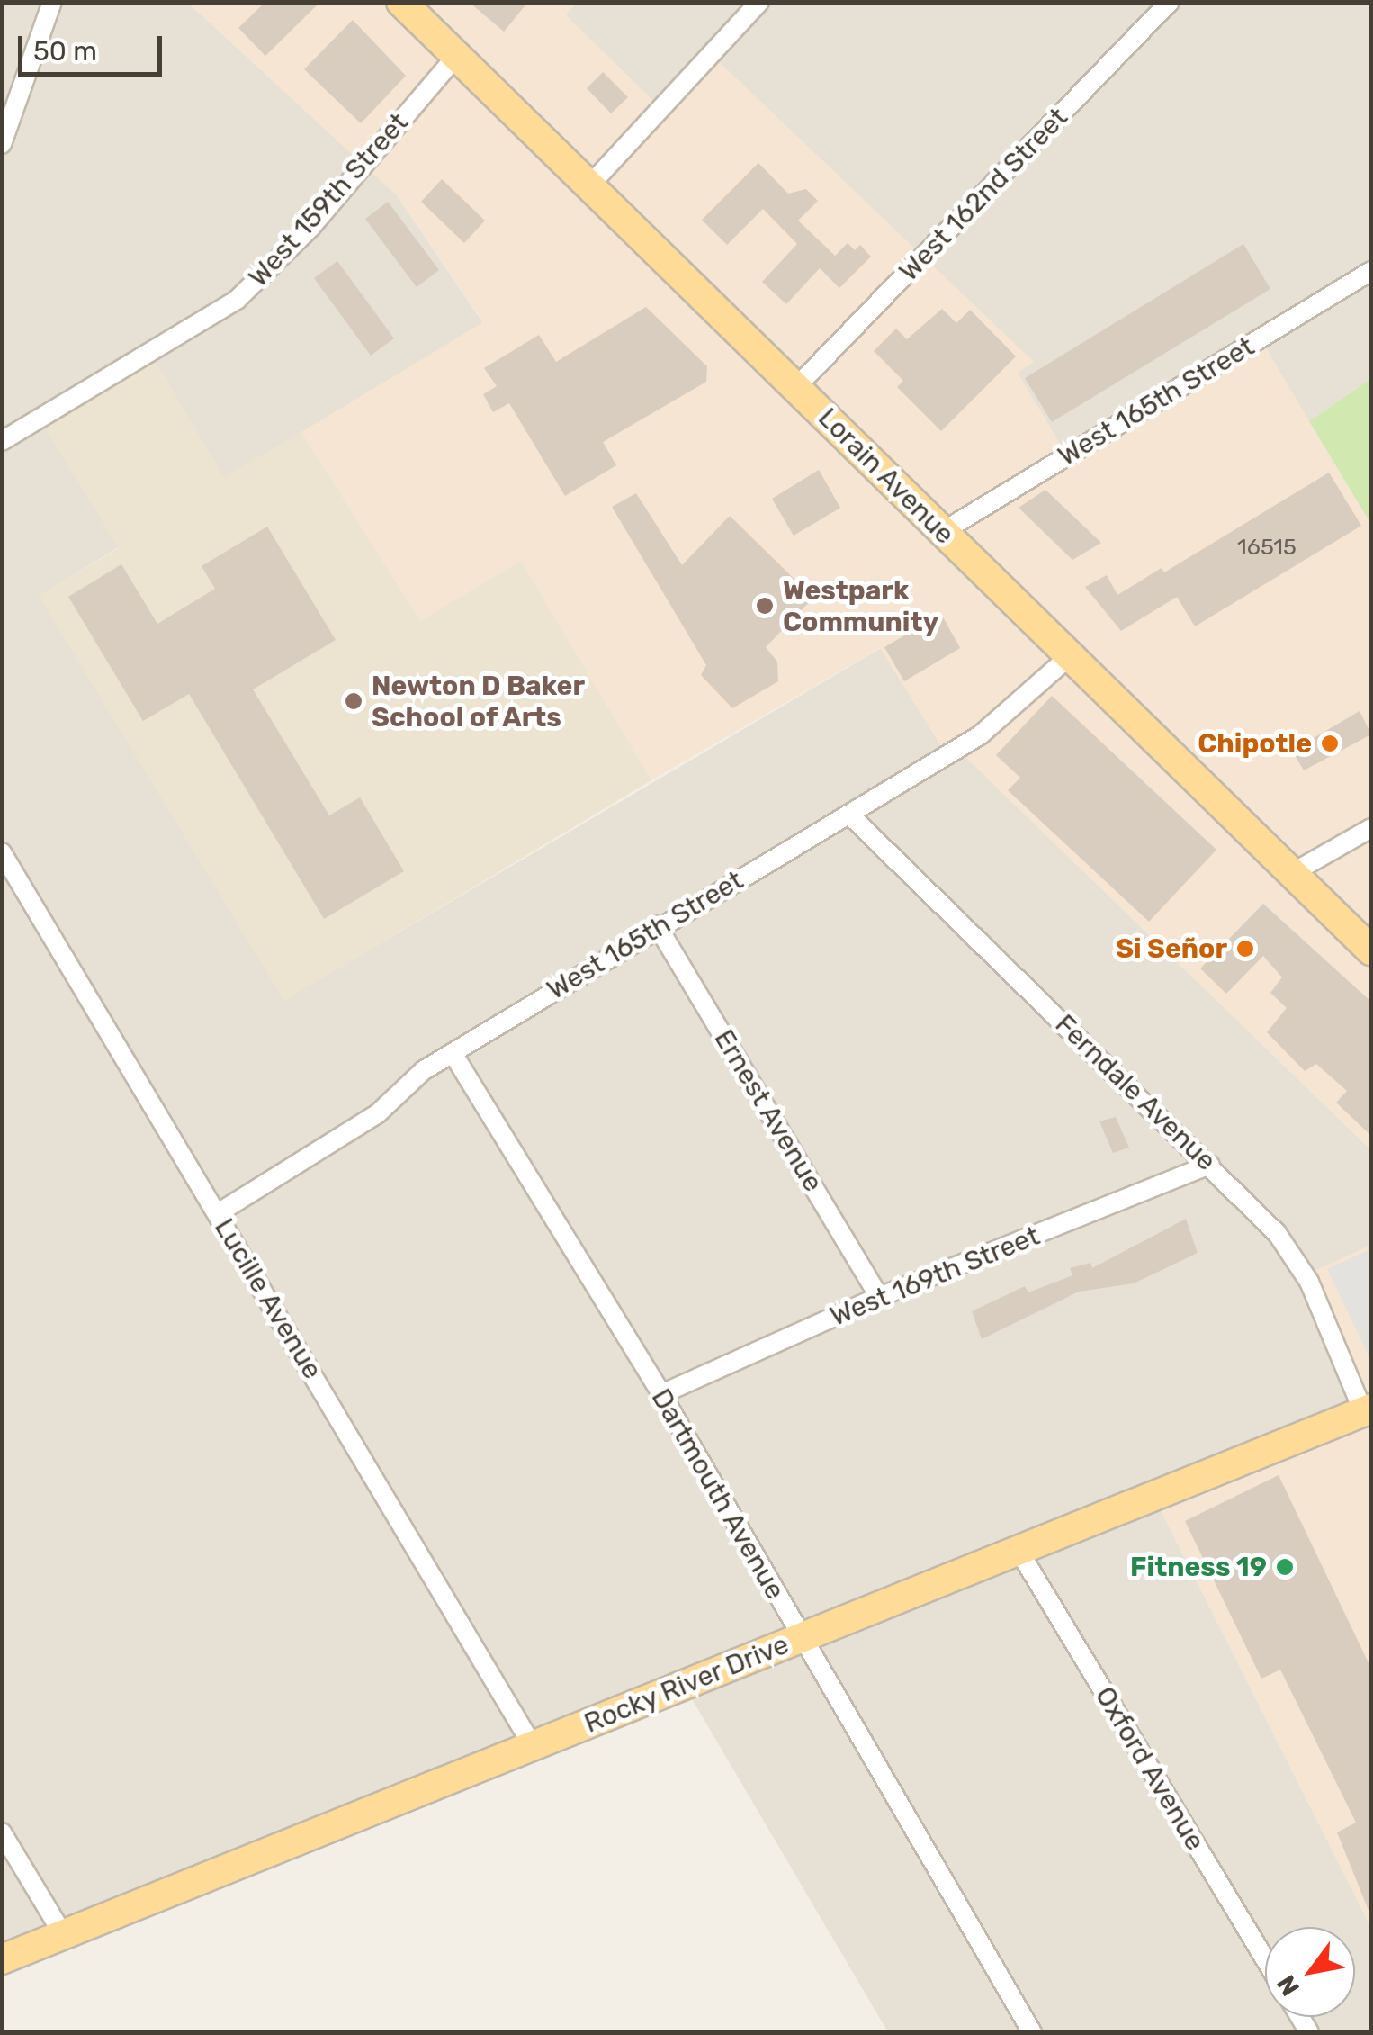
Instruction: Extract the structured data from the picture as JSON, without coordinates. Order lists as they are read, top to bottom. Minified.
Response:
{"streets":{"main road":["Lorain Avenue","Rocky River Drive"],"street":["West 162nd Street","West 159th Street","West 165th Street","Ferndale Avenue","Ernest Avenue","West 169th Street","Lucille Avenue","Dartmouth Avenue","Oxford Avenue"]},"crossings":[["West 162nd Street","Lorain Avenue"],["West 159th Street","Lorain Avenue"],["West 165th Street","Lorain Avenue"],["West 165th Street","Ferndale Avenue"],["West 165th Street","Ernest Avenue"],["West 165th Street","Lucille Avenue"],["West 165th Street","Dartmouth Avenue"],["Ferndale Avenue","West 169th Street"],["Ferndale Avenue","Rocky River Drive"],["Ernest Avenue","West 169th Street"],["West 169th Street","Dartmouth Avenue"],["Lucille Avenue","Rocky River Drive"],["Dartmouth Avenue","Rocky River Drive"],["Rocky River Drive","Oxford Avenue"]],"places":["Westpark Community","Newton D Baker School of Arts","Chipotle","Si Señor","Fitness 19"],"house_numbers":["16515"],"scale_bar":"50 m","north":"bottom left"}
